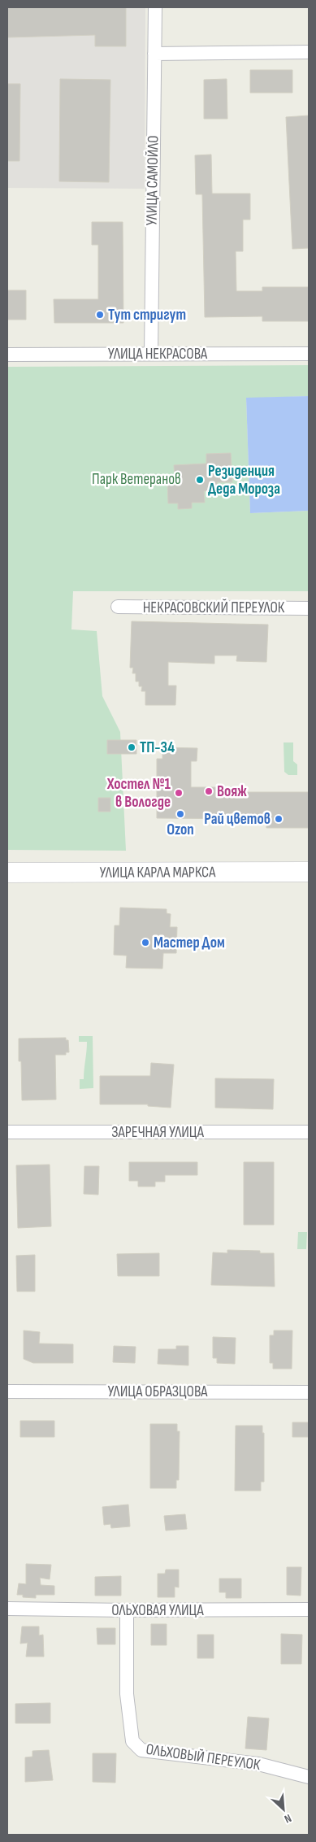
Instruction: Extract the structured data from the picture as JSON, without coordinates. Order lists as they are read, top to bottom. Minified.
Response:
{"streets":{"street":["УЛИЦА САМОЙЛО","УЛИЦА НЕКРАСОВА","НЕКРАСОВСКИЙ ПЕРЕУЛОК","УЛИЦА КАРЛА МАРКСА","ЗАРЕЧНАЯ УЛИЦА","УЛИЦА ОБРАЗЦОВА","ОЛЬХОВАЯ УЛИЦА","ОЛЬХОВЫЙ ПЕРЕУЛОК"]},"crossings":[["УЛИЦА САМОЙЛО","УЛИЦА НЕКРАСОВА"],["ОЛЬХОВАЯ УЛИЦА","ОЛЬХОВЫЙ ПЕРЕУЛОК"]],"parks":["Парк Ветеранов"],"places":["Тут стригут","Резиденция Деда Мороза","ТП-34","Вояж","Хостел №1 в Вологде","Ozon","Рай цветов","Мастер Дом"],"north":"bottom right"}
